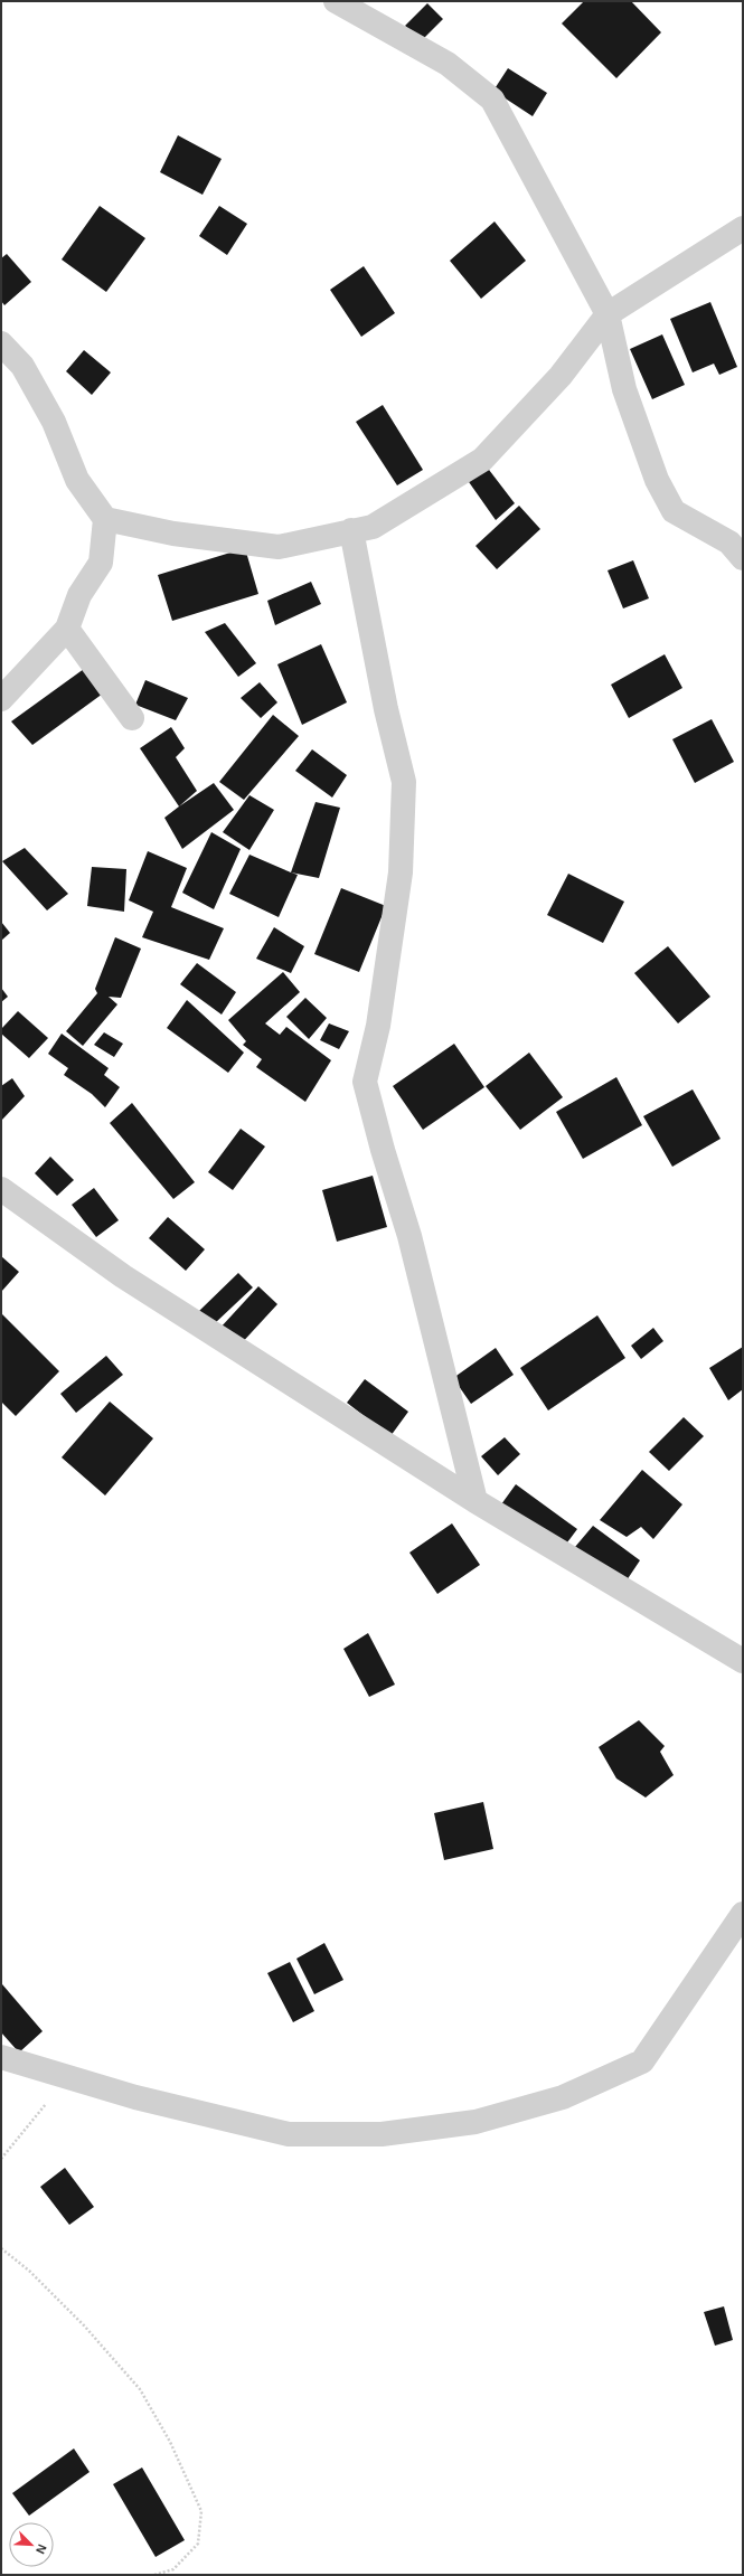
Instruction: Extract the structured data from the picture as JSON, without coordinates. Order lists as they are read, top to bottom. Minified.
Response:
{"north":"bottom right"}
